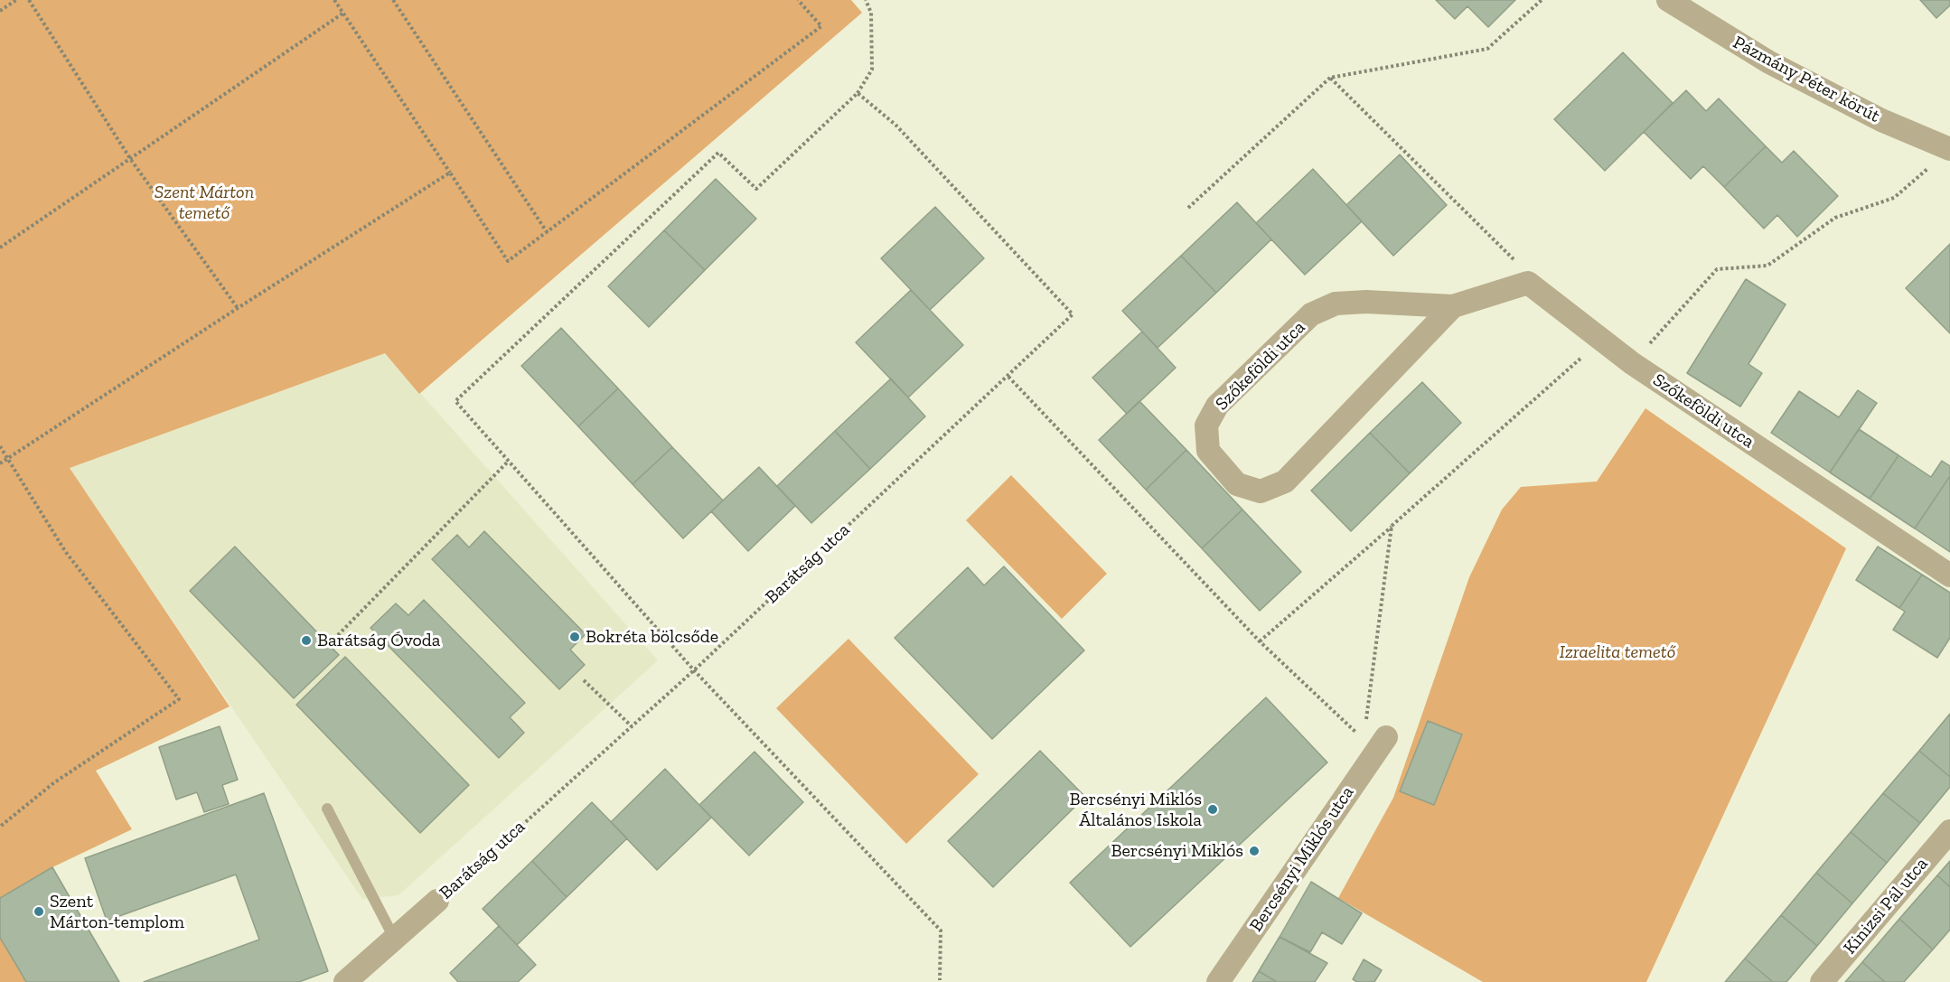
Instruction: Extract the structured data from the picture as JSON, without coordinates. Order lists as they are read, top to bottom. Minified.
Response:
{"streets":{"street":["Pázmány Péter körút","Szőkeföldi utca","Barátság utca","Bercsényi Miklós utca","Kinizsi Pál utca"]},"parks":["Szent Márton temető","Izraelita temető"],"places":["Bokréta bölcsőde","Barátság Óvoda","Bercsényi Miklós Általános Iskola","Bercsényi Miklós","Szent Márton-templom"]}
